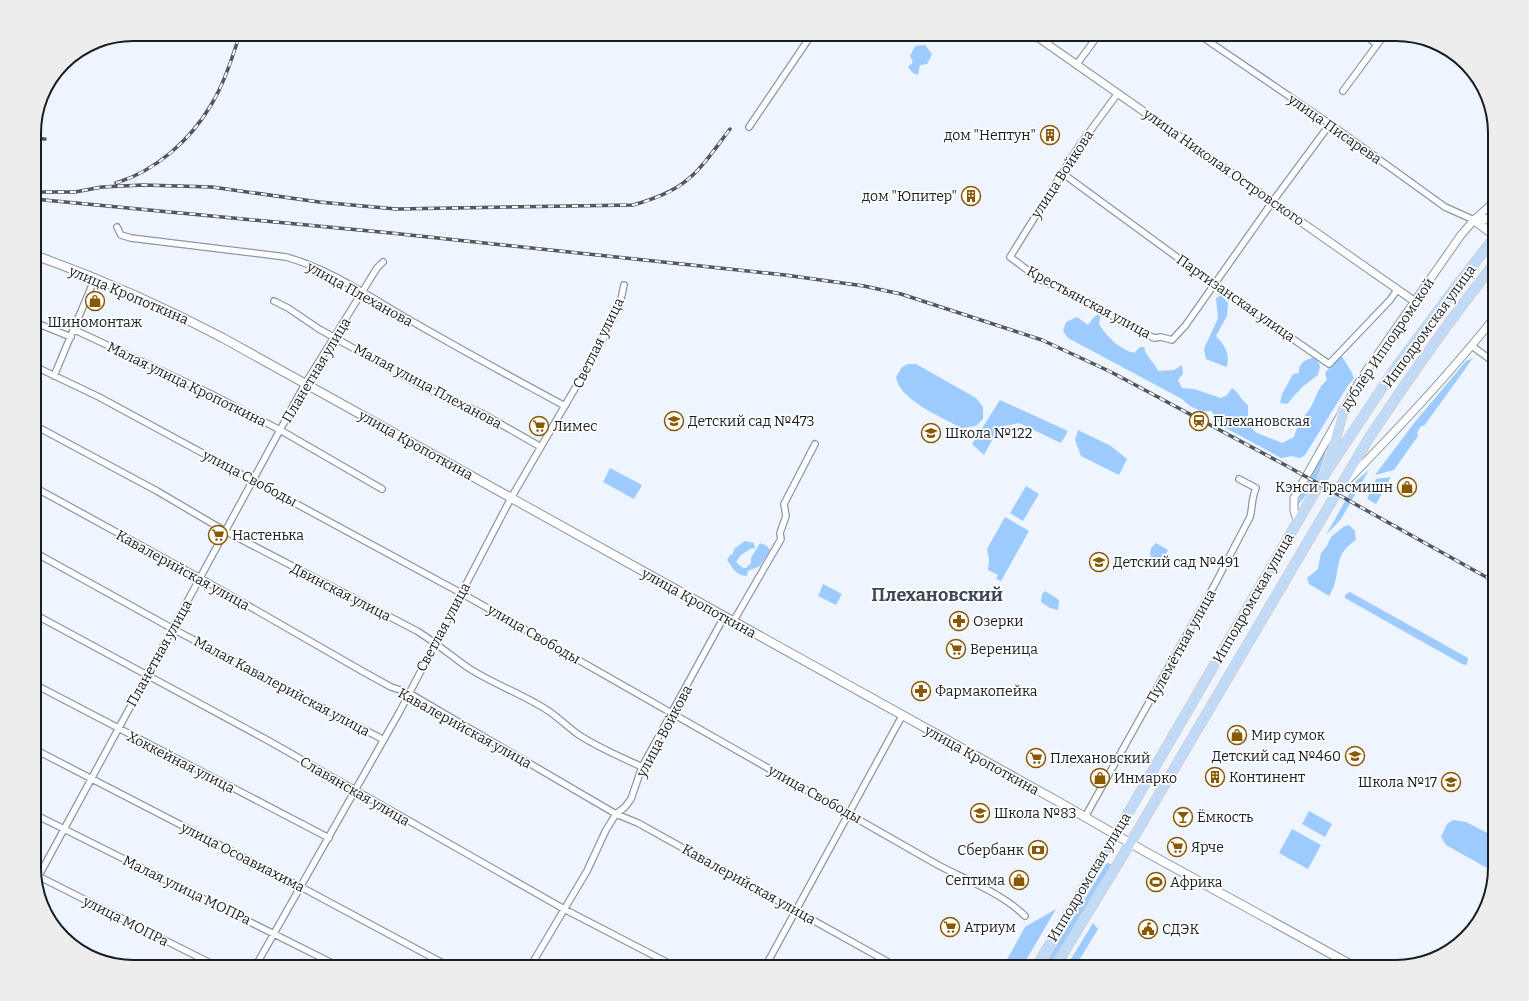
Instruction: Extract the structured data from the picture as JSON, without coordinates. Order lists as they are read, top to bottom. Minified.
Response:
{"streets":{"highway":["Ипподромская улица"],"main road":["улица Писарева","улица Кропоткина"],"street":["улица Николая Островского","улица Войкова","улица Плеханова","Партизанская улица","Крестьянская улица","Светлая улица","дублёр Ипподромской","Планетная улица","Малая улица Кропоткина","Малая улица Плеханова","улица Свободы","Кавалерийская улица","Двинская улица","Пулемётная улица","Малая Кавалерийская улица","Хоккейная улица","Славянская улица","улица Осоавиахима","Малая улица МОПРа","улица МОПРа"]},"crossings":[["улица Писарева","дублёр Ипподромской"],["улица Николая Островского","улица Войкова"],["улица Николая Островского","Партизанская улица"],["улица Николая Островского","дублёр Ипподромской"],["улица Войкова","улица Кропоткина"],["улица Войкова","Партизанская улица"],["улица Войкова","Крестьянская улица"],["улица Войкова","улица Свободы"],["улица Войкова","Кавалерийская улица"],["улица Войкова","Двинская улица"],["улица Войкова","Славянская улица"],["улица Плеханова","Светлая улица"],["улица Плеханова","Планетная улица"],["улица Кропоткина","Ипподромская улица"],["улица Кропоткина","Светлая улица"],["улица Кропоткина","Планетная улица"],["улица Кропоткина","Пулемётная улица"],["Партизанская улица","Крестьянская улица"],["Ипподромская улица","дублёр Ипподромской"],["Светлая улица","Малая улица Плеханова"],["Светлая улица","улица Свободы"],["Светлая улица","Кавалерийская улица"],["Светлая улица","Двинская улица"],["Светлая улица","Малая Кавалерийская улица"],["Светлая улица","Хоккейная улица"],["Светлая улица","Славянская улица"],["Светлая улица","улица Осоавиахима"],["Светлая улица","Малая улица МОПРа"],["Планетная улица","Малая улица Кропоткина"],["Планетная улица","Малая улица Плеханова"],["Планетная улица","улица Свободы"],["Планетная улица","Кавалерийская улица"],["Планетная улица","Двинская улица"],["Планетная улица","Малая Кавалерийская улица"],["Планетная улица","Хоккейная улица"],["Планетная улица","Славянская улица"],["Планетная улица","улица Осоавиахима"],["Планетная улица","Малая улица МОПРа"]],"districts":["Плехановский"],"places":{"building":["дом \"Нептун\"","дом \"Юпитер\"","Континент"],"shop":["Шиномонтаж","Кэнси Трасмишн","Мир сумок","Инмарко","Септима"],"school or university":["Детский сад №473","Школа №122","Детский сад №491","Детский сад №460","Школа №17","Школа №83"],"station":["Плехановская"],"supermarket":["Лимес","Настенька","Вереница","Плехановский","Ярче","Атриум"],"pharmacy":["Озерки","Фармакопейка"],"bar":["Ёмкость"],"bank":["Сбербанк"],"sports":["Африка"],"public building":["СДЭК"]}}
